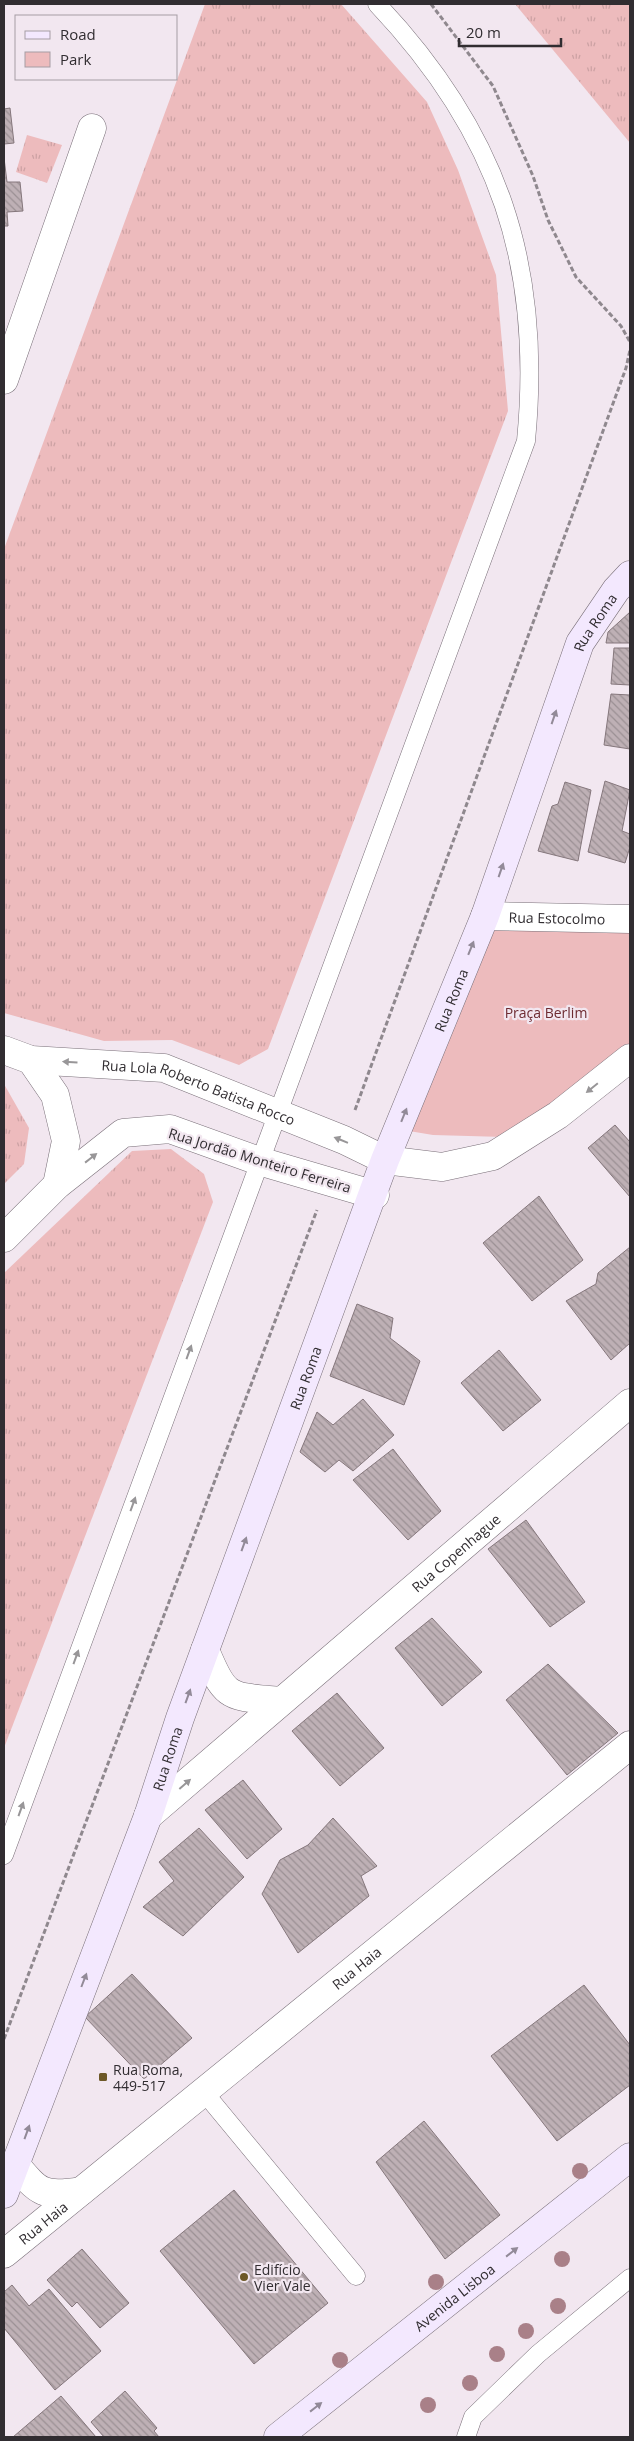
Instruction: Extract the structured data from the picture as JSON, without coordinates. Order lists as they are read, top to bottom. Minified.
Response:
{"streets":{"main road":["Rua Roma","Avenida Lisboa"],"street":["Rua Estocolmo","Rua Lola Roberto Batista Rocco","Rua Jordão Monteiro Ferreira","Rua Copenhague","Rua Haia"]},"crossings":[["Rua Roma","Rua Estocolmo"],["Rua Roma","Rua Lola Roberto Batista Rocco"],["Rua Roma","Rua Jordão Monteiro Ferreira"],["Rua Roma","Rua Copenhague"],["Rua Roma","Rua Haia"]],"one_way":["Rua Roma","Rua Lola Roberto Batista Rocco","Rua Jordão Monteiro Ferreira","Avenida Lisboa"],"parks":["Praça Berlim"],"places":{"transit":["Rua Roma, 449-517"],"other":["Edifício Vier Vale"]},"legend":["Road","Park"],"scale_bar":"20 m"}
